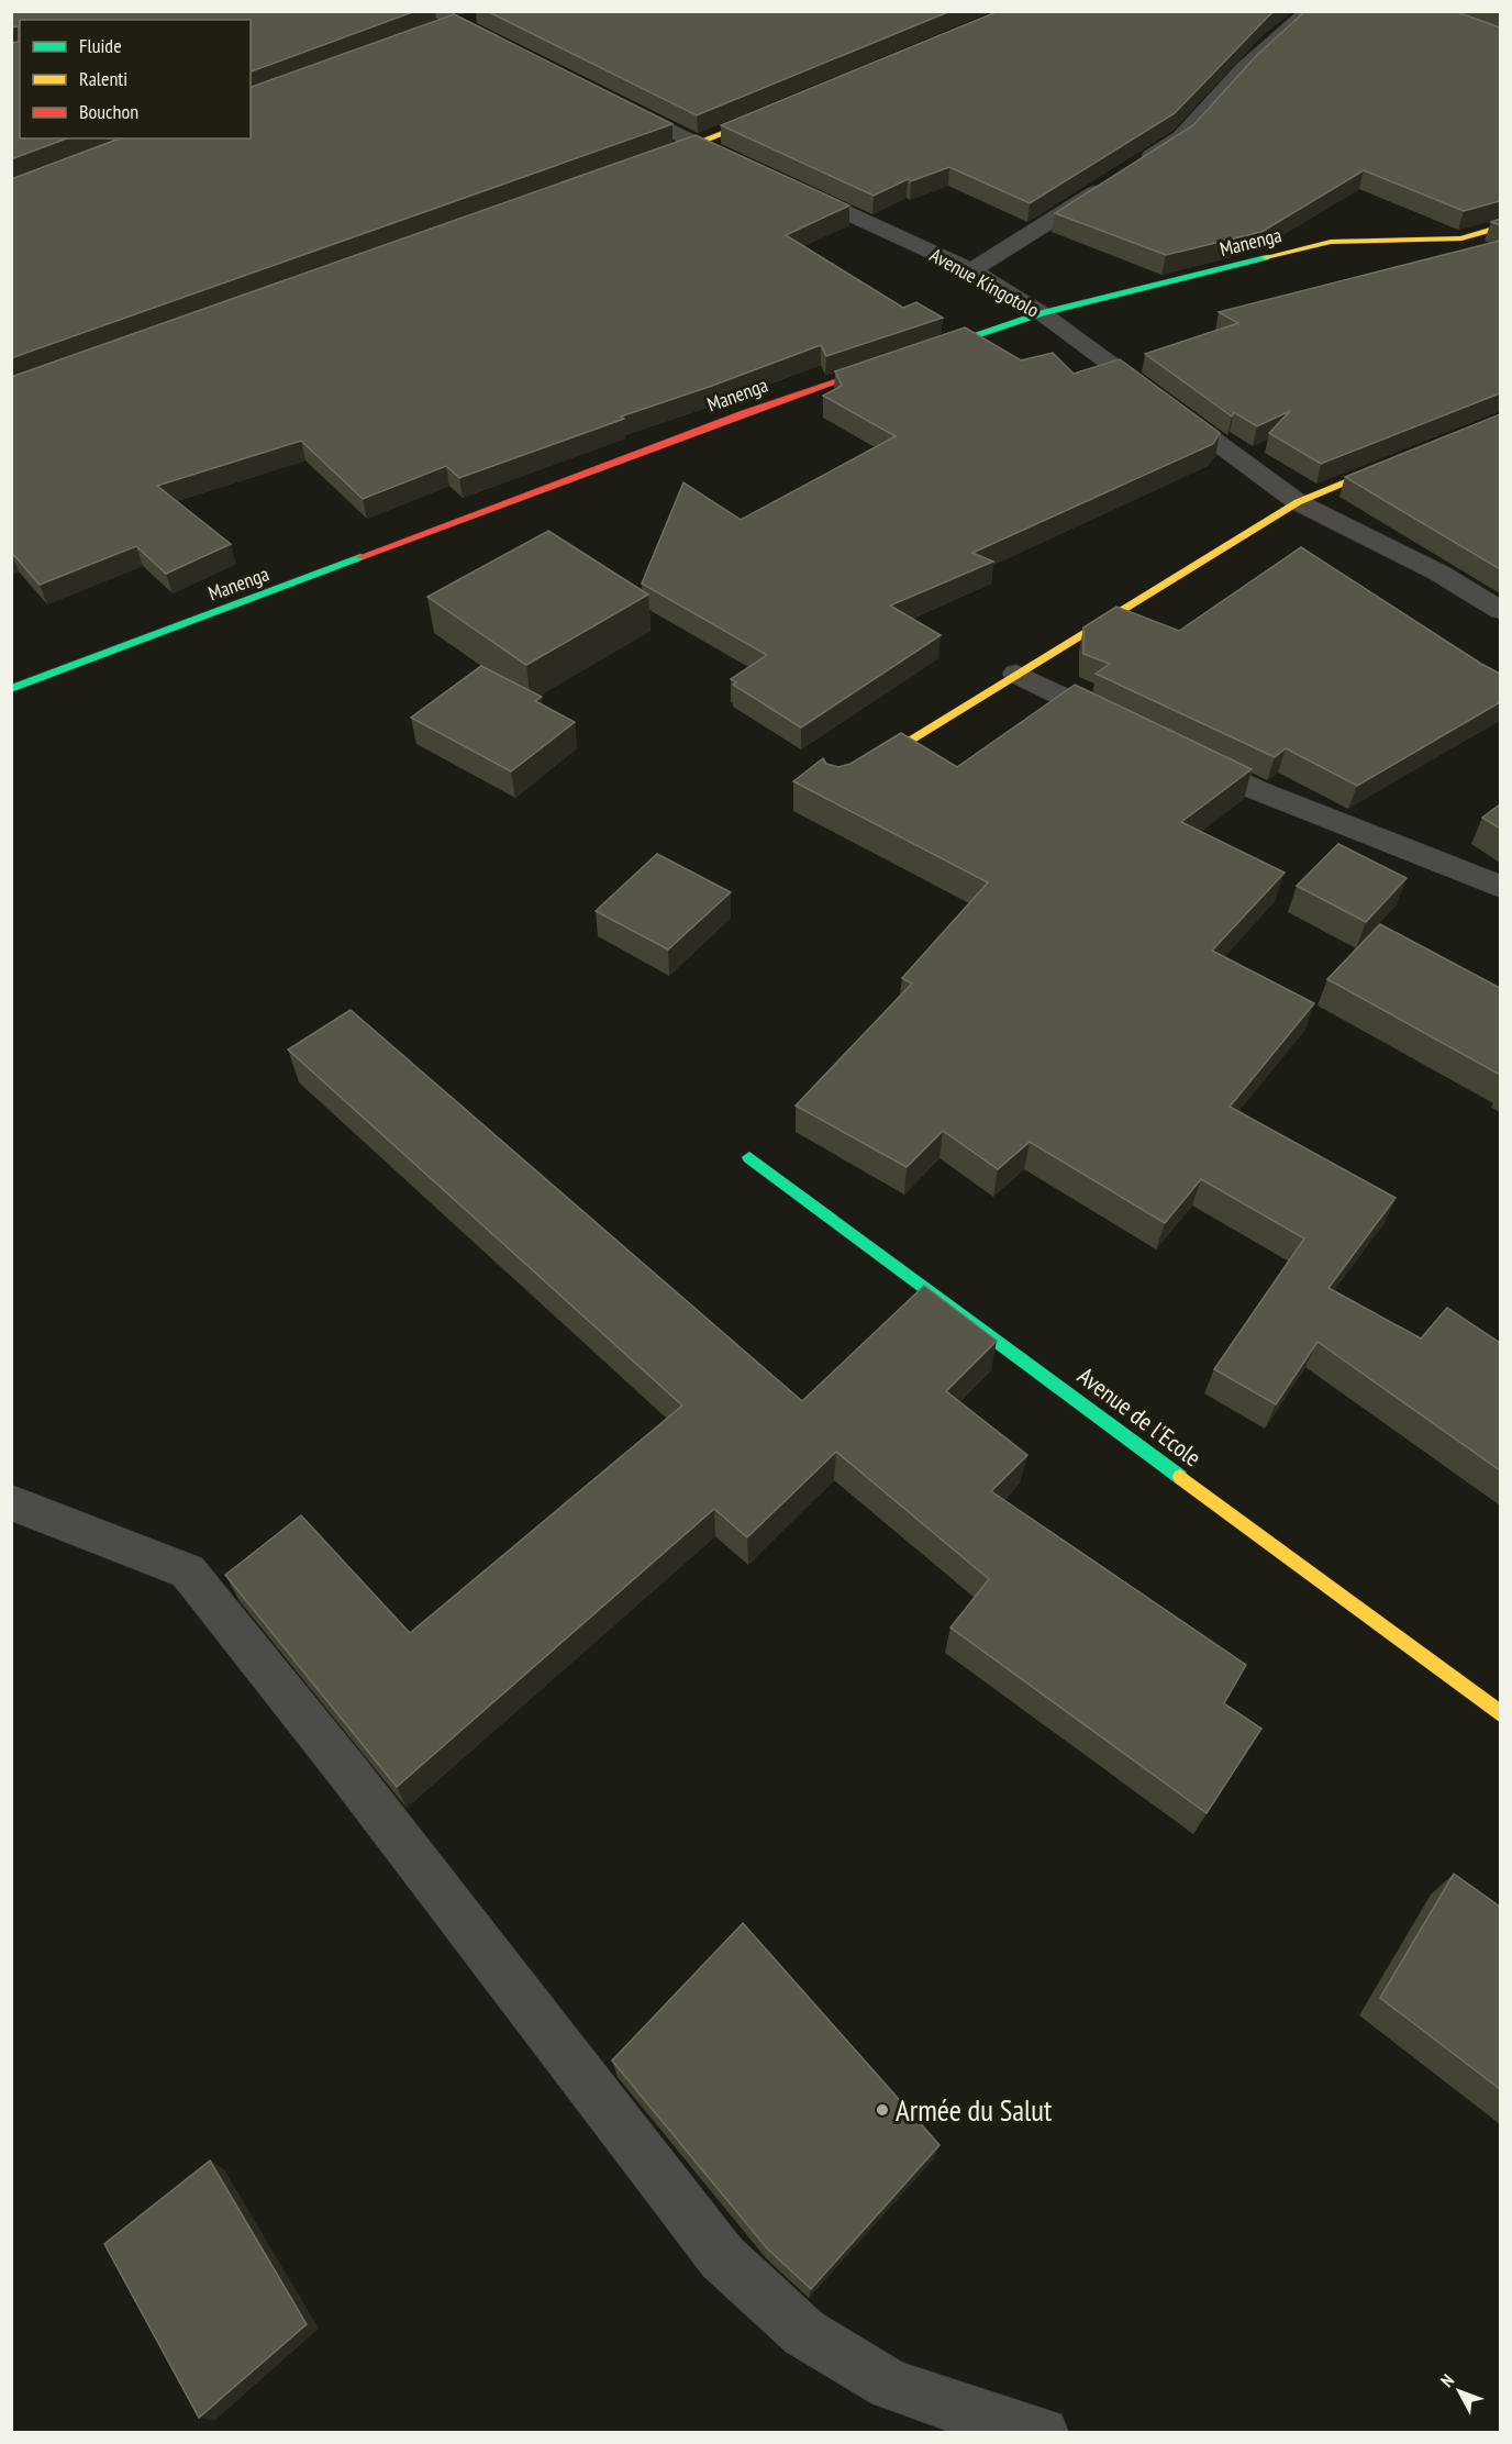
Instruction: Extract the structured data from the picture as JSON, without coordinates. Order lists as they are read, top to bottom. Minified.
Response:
{"streets":{"street":["Manenga","Avenue Kingotolo","Avenue de l'Ecole"]},"crossings":[["Manenga","Avenue Kingotolo"]],"places":["Armée du Salut"],"legend":["Fluide","Ralenti","Bouchon"],"north":"top left"}
